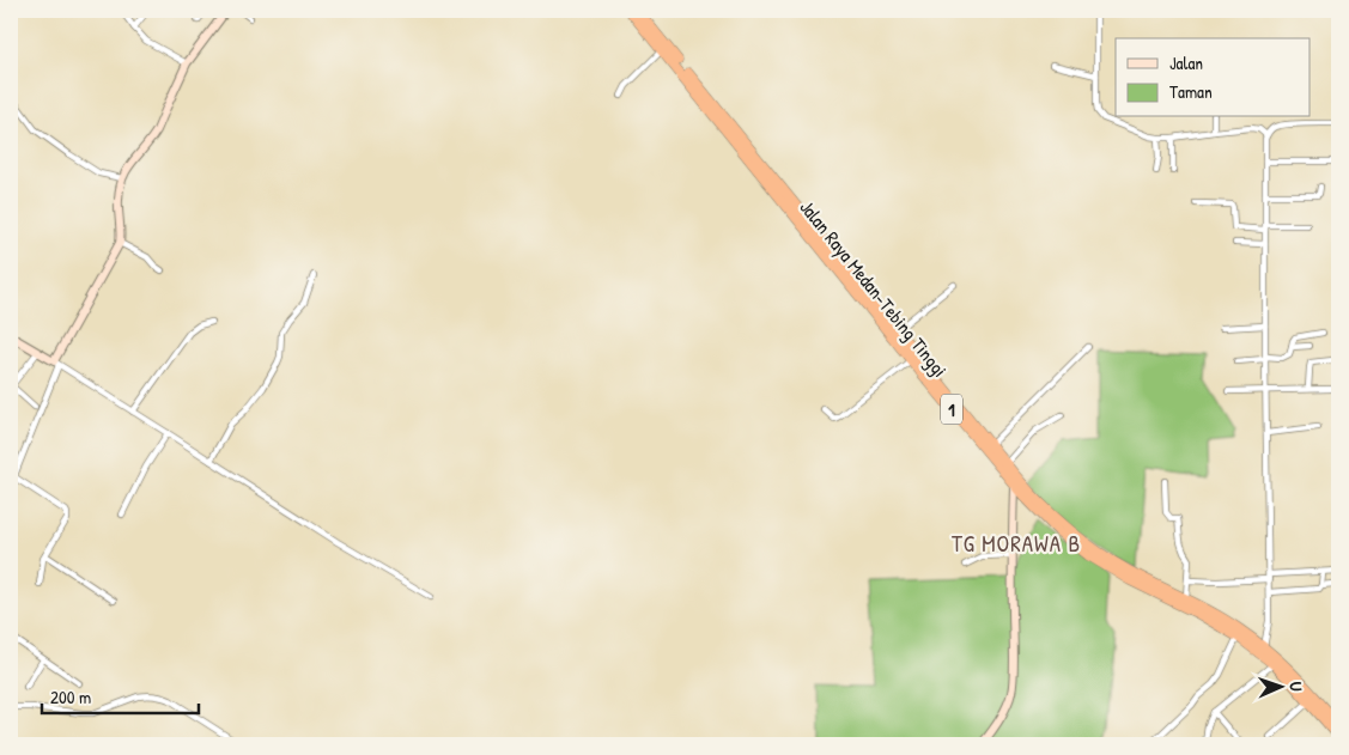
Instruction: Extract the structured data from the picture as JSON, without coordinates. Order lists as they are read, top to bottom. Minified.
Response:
{"streets":{"highway":["Jalan Raya Medan-Tebing Tinggi","1"]},"districts":["TG MORAWA B"],"legend":["Jalan","Taman"],"scale_bar":"200 m","north":"right"}
